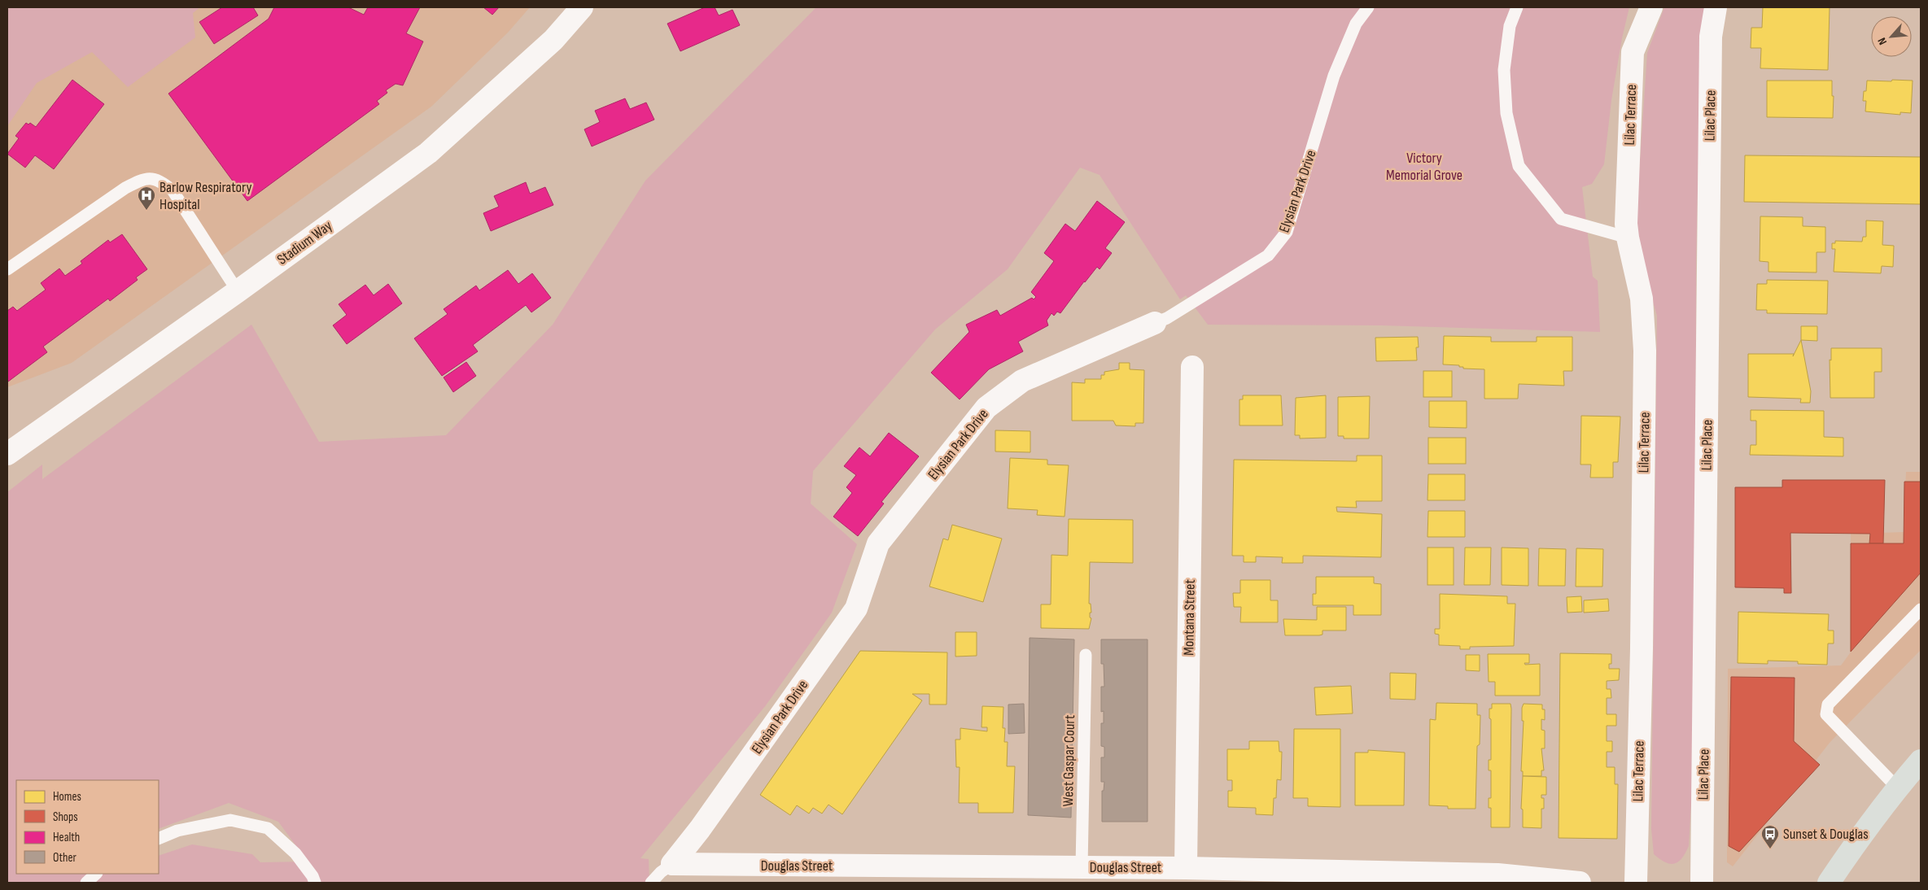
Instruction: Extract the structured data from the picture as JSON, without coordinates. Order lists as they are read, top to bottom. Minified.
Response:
{"streets":{"street":["Lilac Terrace","Lilac Place","Elysian Park Drive","Stadium Way","Montana Street","Douglas Street"],"lane":["West Gaspar Court"]},"crossings":[["Elysian Park Drive","Douglas Street"],["Montana Street","Douglas Street"],["West Gaspar Court","Douglas Street"]],"parks":["Victory Memorial Grove"],"places":{"hospital":["Barlow Respiratory Hospital"],"bus stop":["Sunset & Douglas"]},"legend":["Homes","Shops","Health","Other"],"north":"bottom left"}
